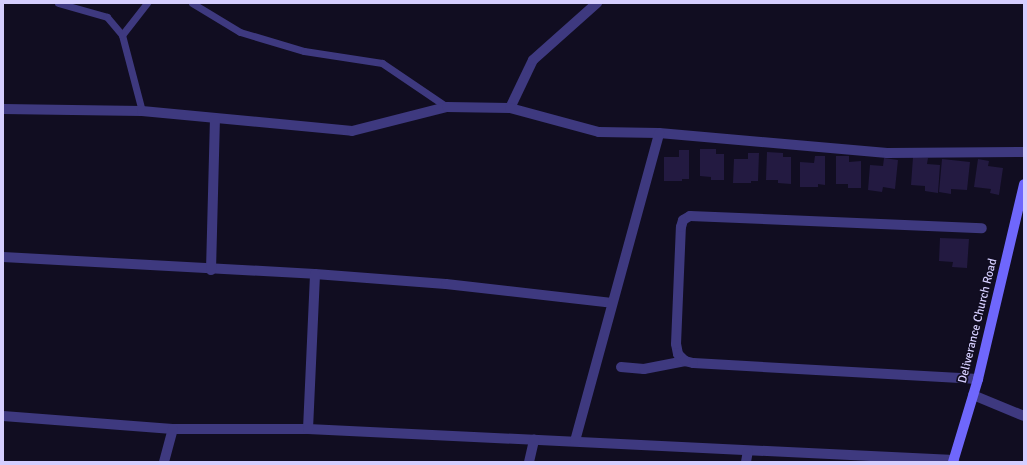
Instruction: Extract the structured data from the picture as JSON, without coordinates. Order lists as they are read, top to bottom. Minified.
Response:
{"streets":{"street":["Deliverance Church Road"]}}
